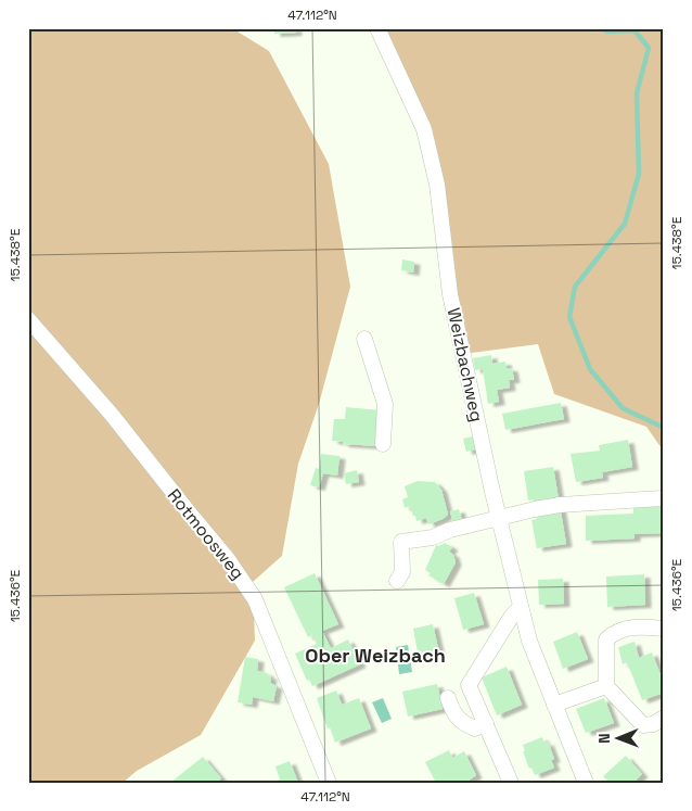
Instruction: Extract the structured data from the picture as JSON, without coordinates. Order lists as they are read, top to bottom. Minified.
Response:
{"streets":{"street":["Weizbachweg","Rotmoosweg"]},"districts":["Ober Weizbach"],"north":"left","coordinates":["47.112°N","15.438°E","15.436°E"]}
